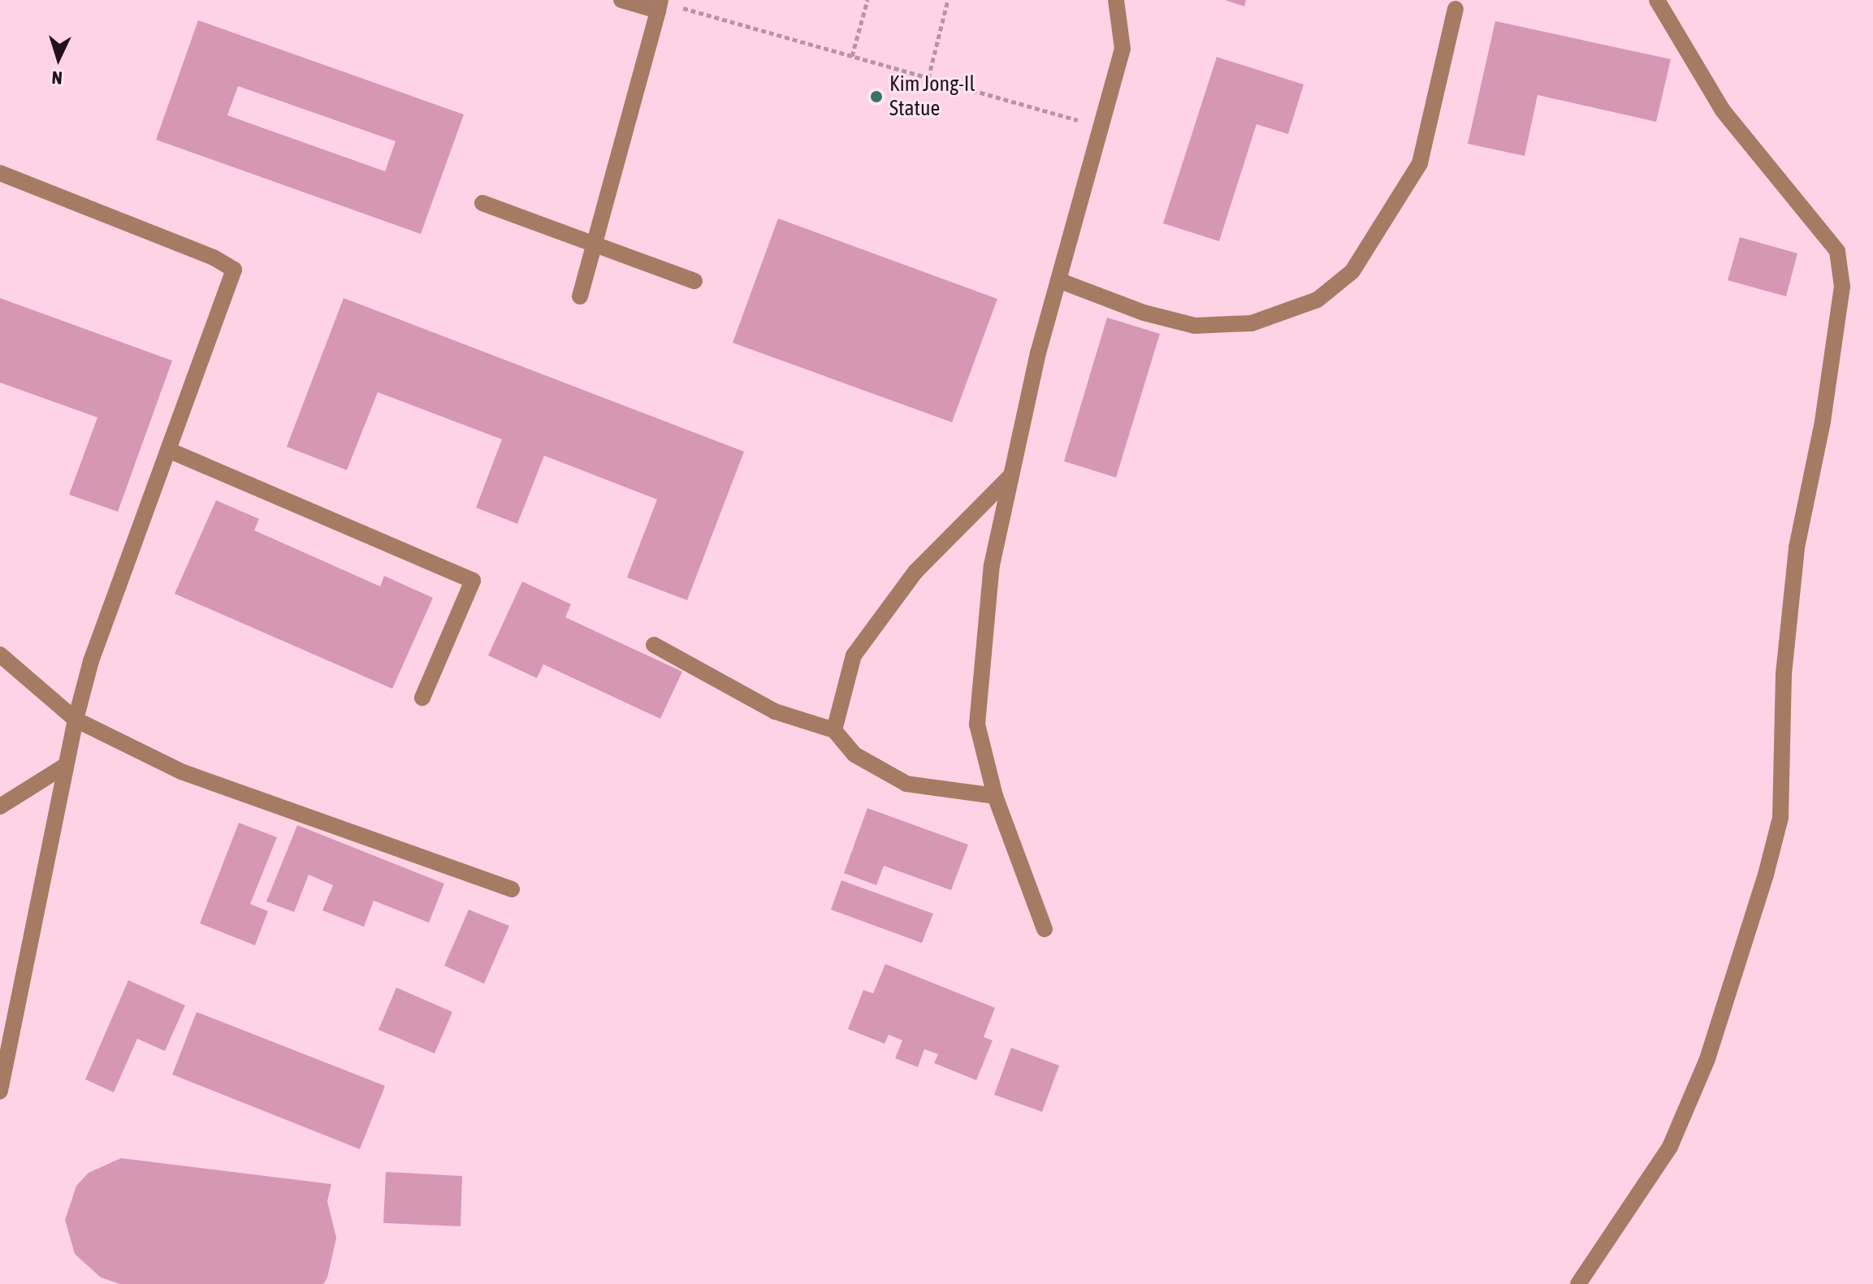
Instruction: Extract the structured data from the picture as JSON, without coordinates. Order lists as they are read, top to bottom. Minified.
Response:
{"places":["Kim Jong-Il Statue"],"north":"bottom"}
